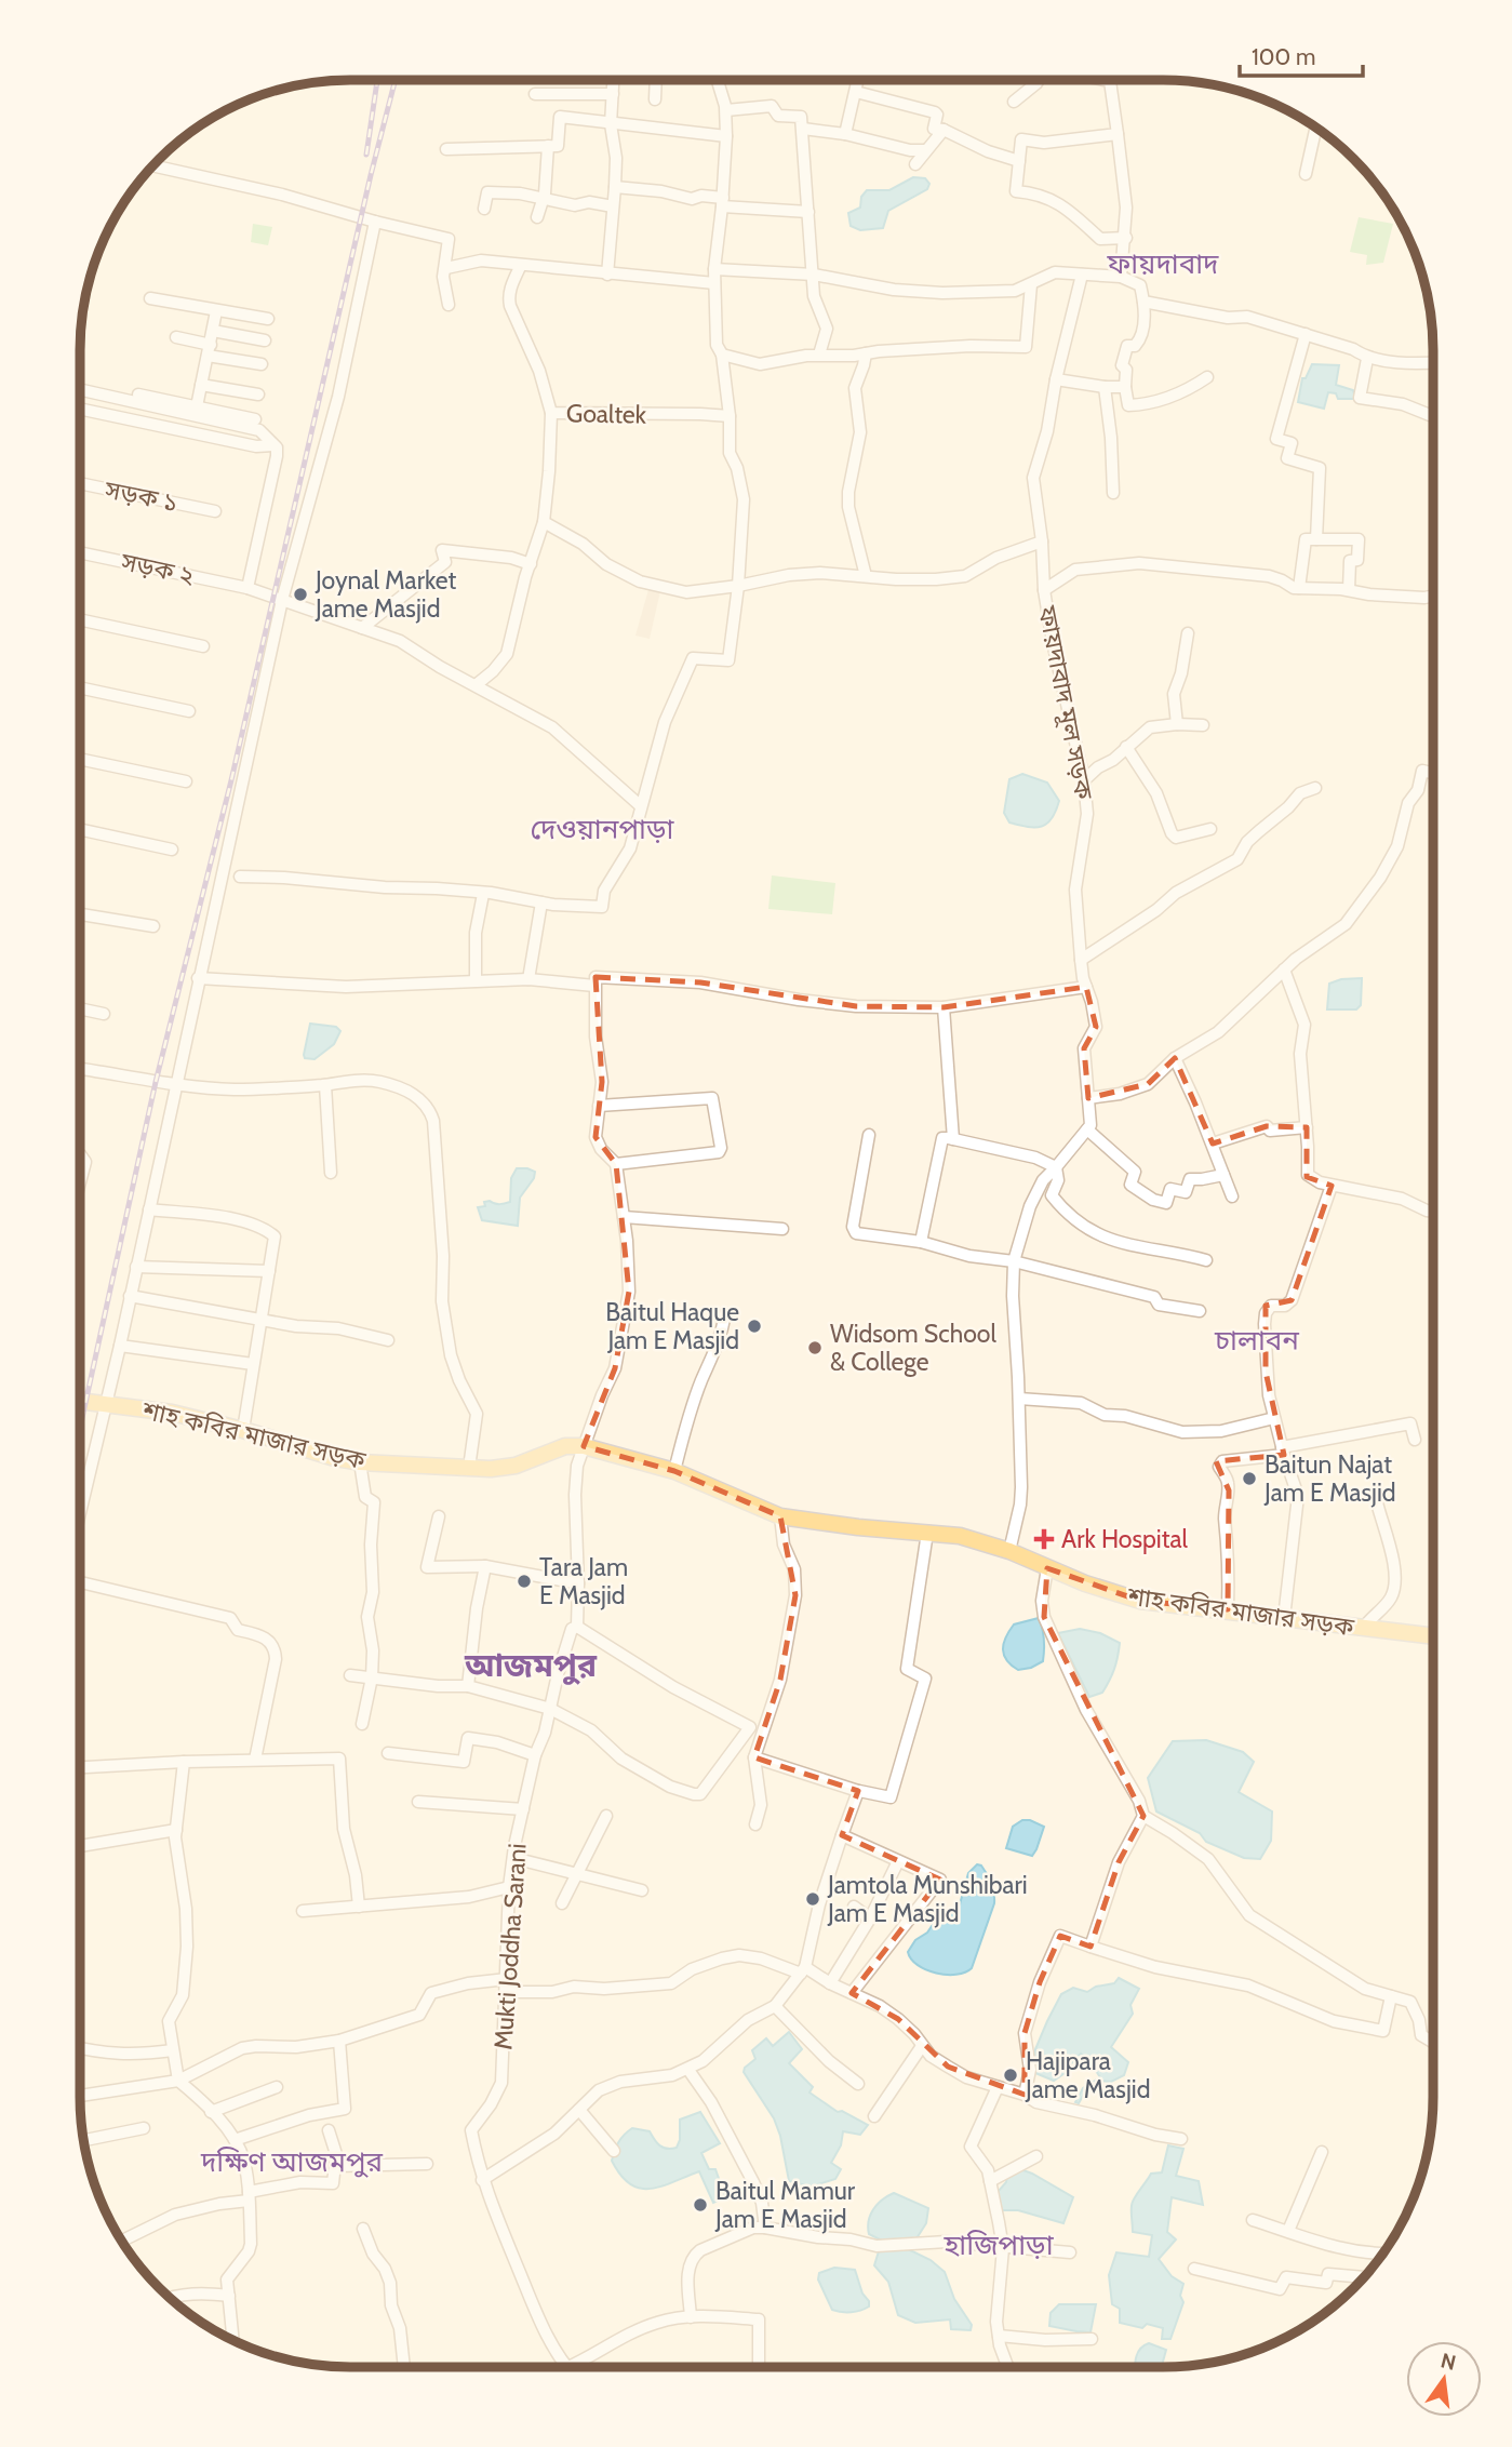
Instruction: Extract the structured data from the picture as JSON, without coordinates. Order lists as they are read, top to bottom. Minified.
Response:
{"streets":{"main road":["শাহ কবির মাজার সড়ক"],"street":["Goaltek","সড়ক ১","সড়ক ২","ফায়দাবাদ মূল সড়ক","Mukti Joddha Sarani"]},"crossings":[["শাহ কবির মাজার সড়ক","Mukti Joddha Sarani"]],"districts":["ফায়দাবাদ","দেওয়ানপাড়া","চালাবন","আজমপুর","দক্ষিণ আজমপুর","হাজিপাড়া"],"places":{"other":["Joynal Market Jame Masjid","Baitul Haque Jam E Masjid","Widsom School & College","Baitun Najat Jam E Masjid","Tara Jam E Masjid","Jamtola Munshibari Jam E Masjid","Hajipara Jame Masjid","Baitul Mamur Jam E Masjid"],"health":["Ark Hospital"]},"scale_bar":"100 m","north":"top"}
